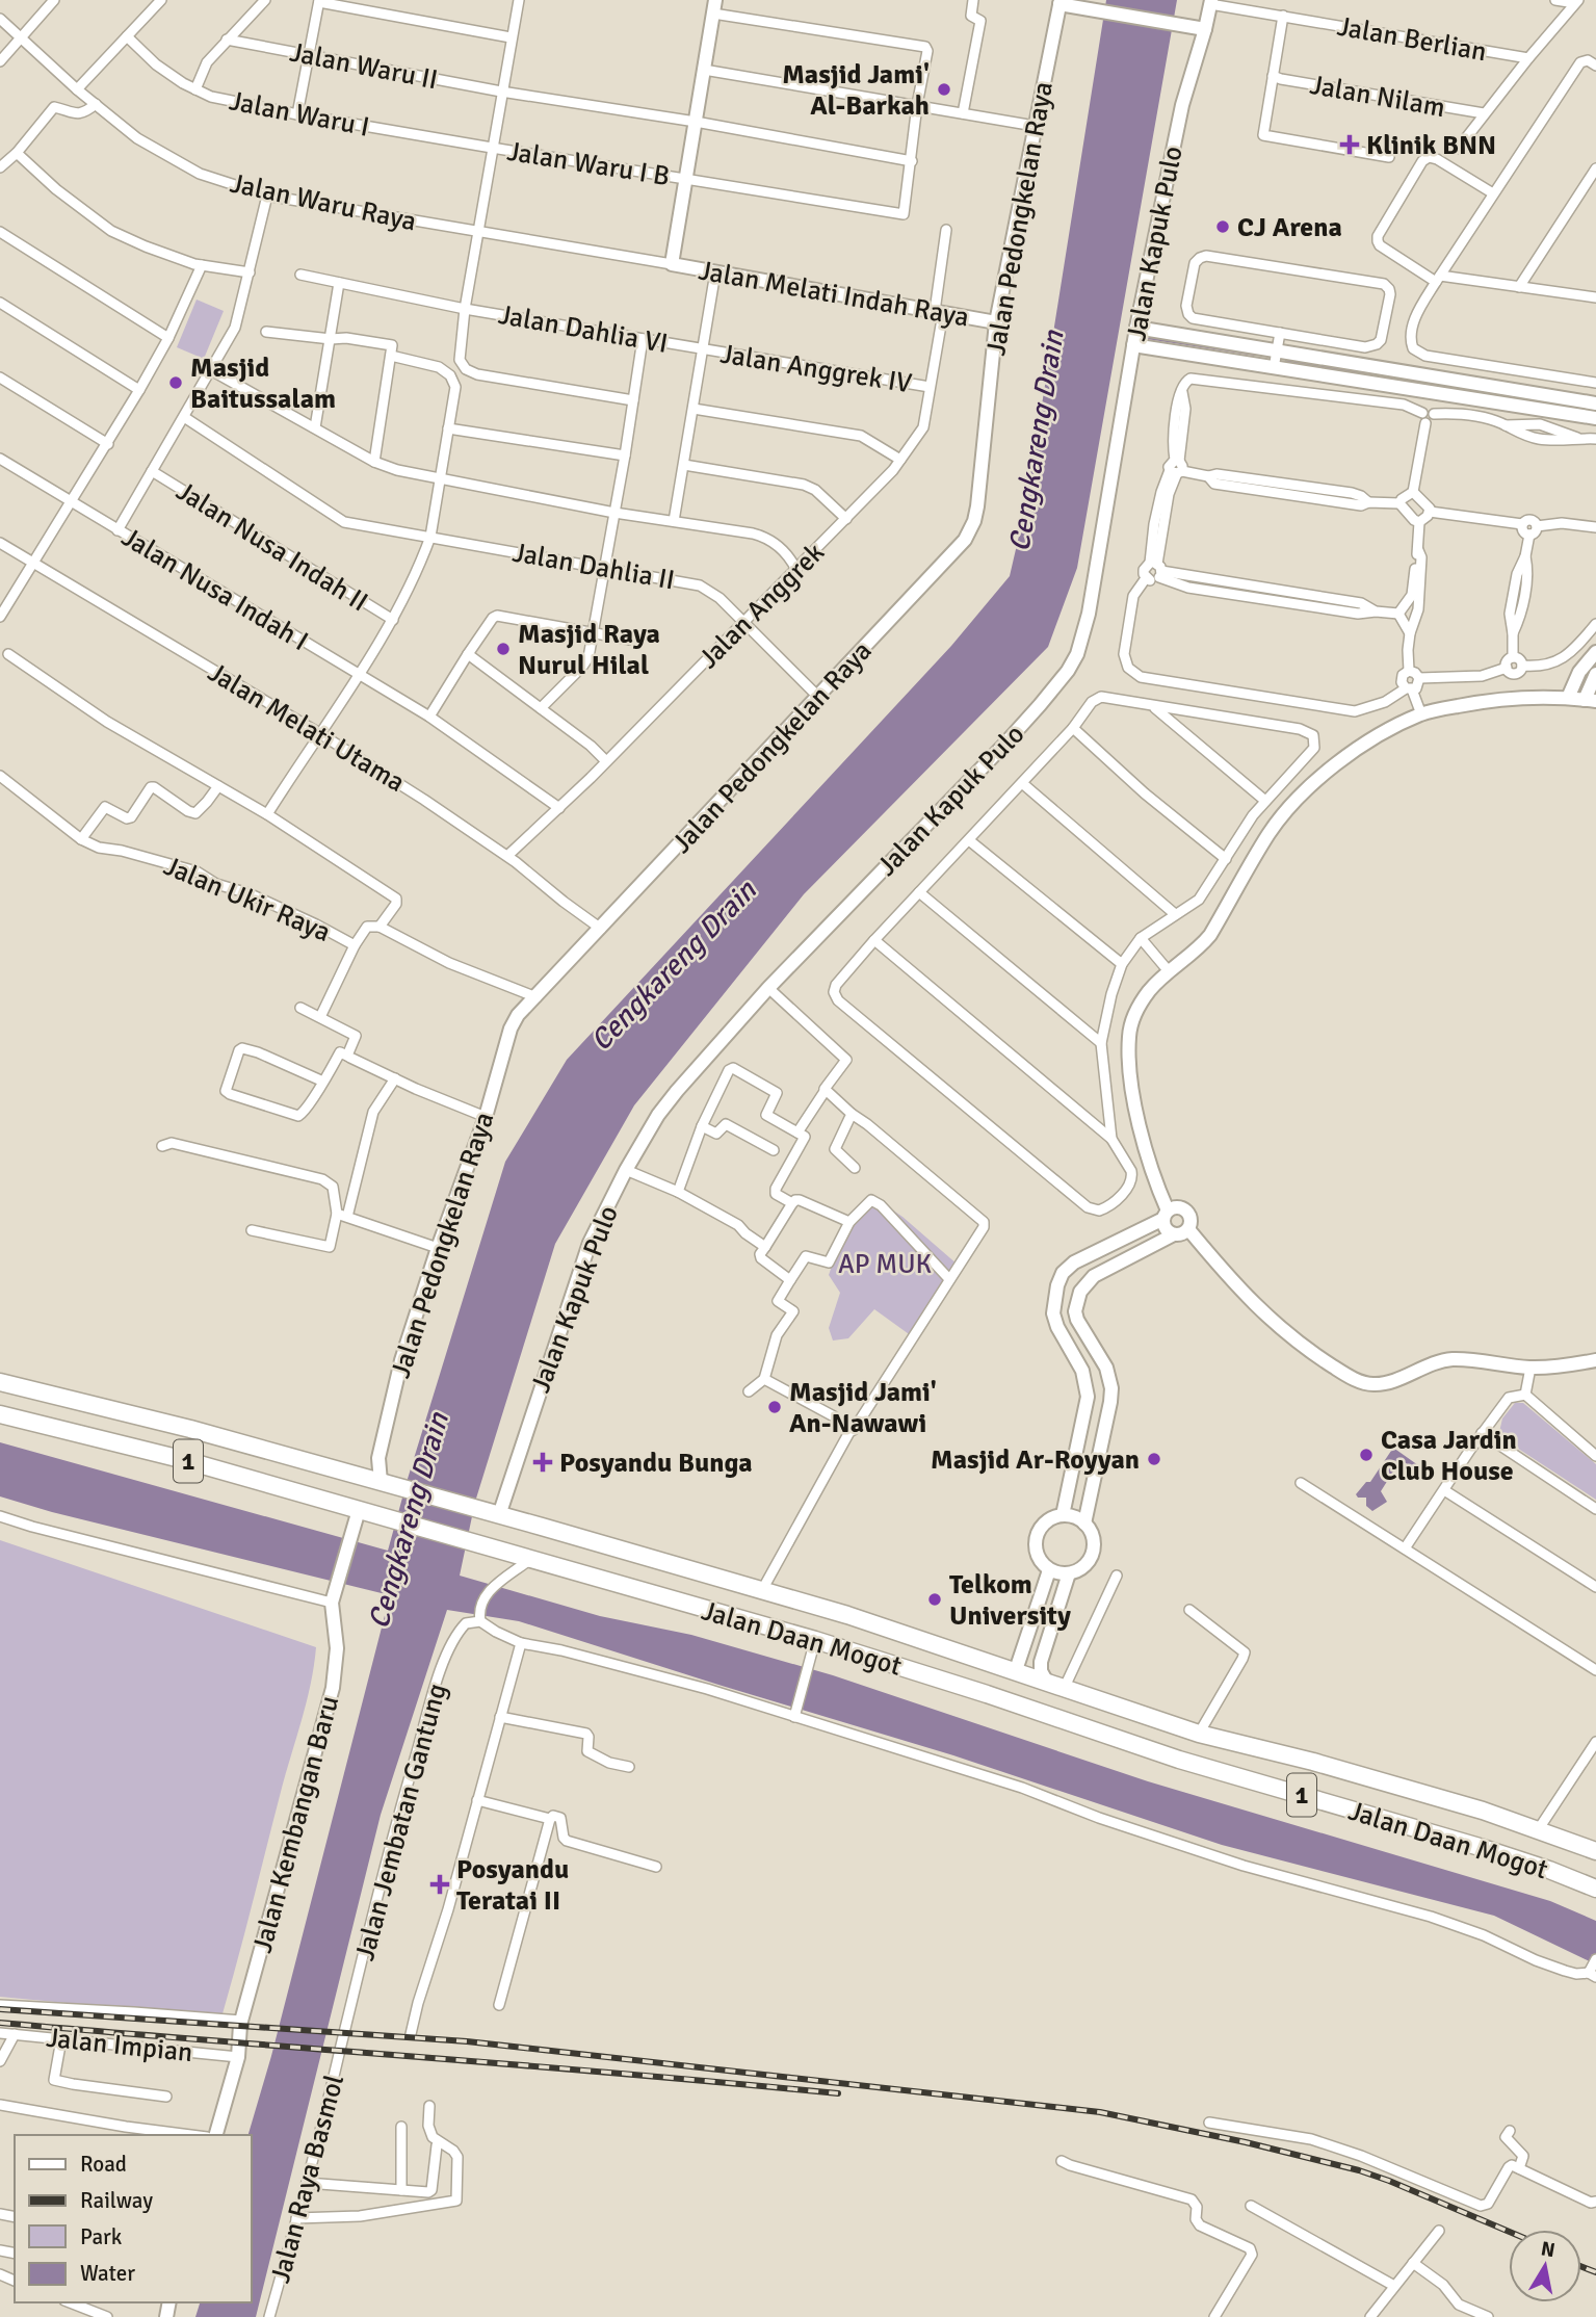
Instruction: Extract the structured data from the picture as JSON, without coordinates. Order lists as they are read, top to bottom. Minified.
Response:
{"streets":{"highway":["1","Jalan Daan Mogot"],"main road":["Jalan Pedongkelan Raya","Jalan Kapuk Pulo","Jalan Melati Indah Raya","Jalan Kembangan Baru"],"street":["Jalan Berlian","Jalan Waru II","Jalan Nilam","Jalan Waru I","Jalan Waru I B","Jalan Waru Raya","Jalan Dahlia VI","Jalan Anggrek IV","Jalan Nusa Indah II","Jalan Dahlia II","Jalan Nusa Indah I","Jalan Anggrek","Jalan Melati Utama","Jalan Ukir Raya","Jalan Jembatan Gantung","Jalan Impian","Jalan Raya Basmol"]},"crossings":[["Jalan Berlian","Jalan Nilam"],["Jalan Berlian","Jalan Kapuk Pulo"],["Jalan Waru II","Jalan Waru I B"],["Jalan Waru I","Jalan Waru I B"],["Jalan Waru Raya","Jalan Melati Indah Raya"],["Jalan Pedongkelan Raya","Jalan Melati Indah Raya"],["Jalan Pedongkelan Raya","Jalan Dahlia II"],["Jalan Pedongkelan Raya","Jalan Melati Utama"],["Jalan Pedongkelan Raya","Jalan Daan Mogot"],["Jalan Kapuk Pulo","Jalan Daan Mogot"],["Jalan Melati Indah Raya","Jalan Anggrek"],["Jalan Dahlia VI","Jalan Anggrek IV"],["Jalan Anggrek IV","Jalan Anggrek"],["Jalan Dahlia II","Jalan Anggrek"],["Jalan Nusa Indah I","Jalan Anggrek"],["Jalan Anggrek","Jalan Melati Utama"],["Jalan Daan Mogot","Jalan Jembatan Gantung"],["Jalan Daan Mogot","Jalan Kembangan Baru"],["Jalan Jembatan Gantung","Jalan Raya Basmol"],["Jalan Kembangan Baru","Jalan Impian"]],"water":["Cengkareng Drain"],"parks":["AP MUK"],"places":{"other":["Masjid Jami' Al-Barkah","CJ Arena","Masjid Baitussalam","Masjid Raya Nurul Hilal","Masjid Jami' An-Nawawi","Casa Jardin Club House","Masjid Ar-Royyan","Telkom University"],"health":["Klinik BNN","Posyandu Bunga","Posyandu Teratai II"]},"legend":["Road","Railway","Park","Water"],"north":"top"}
